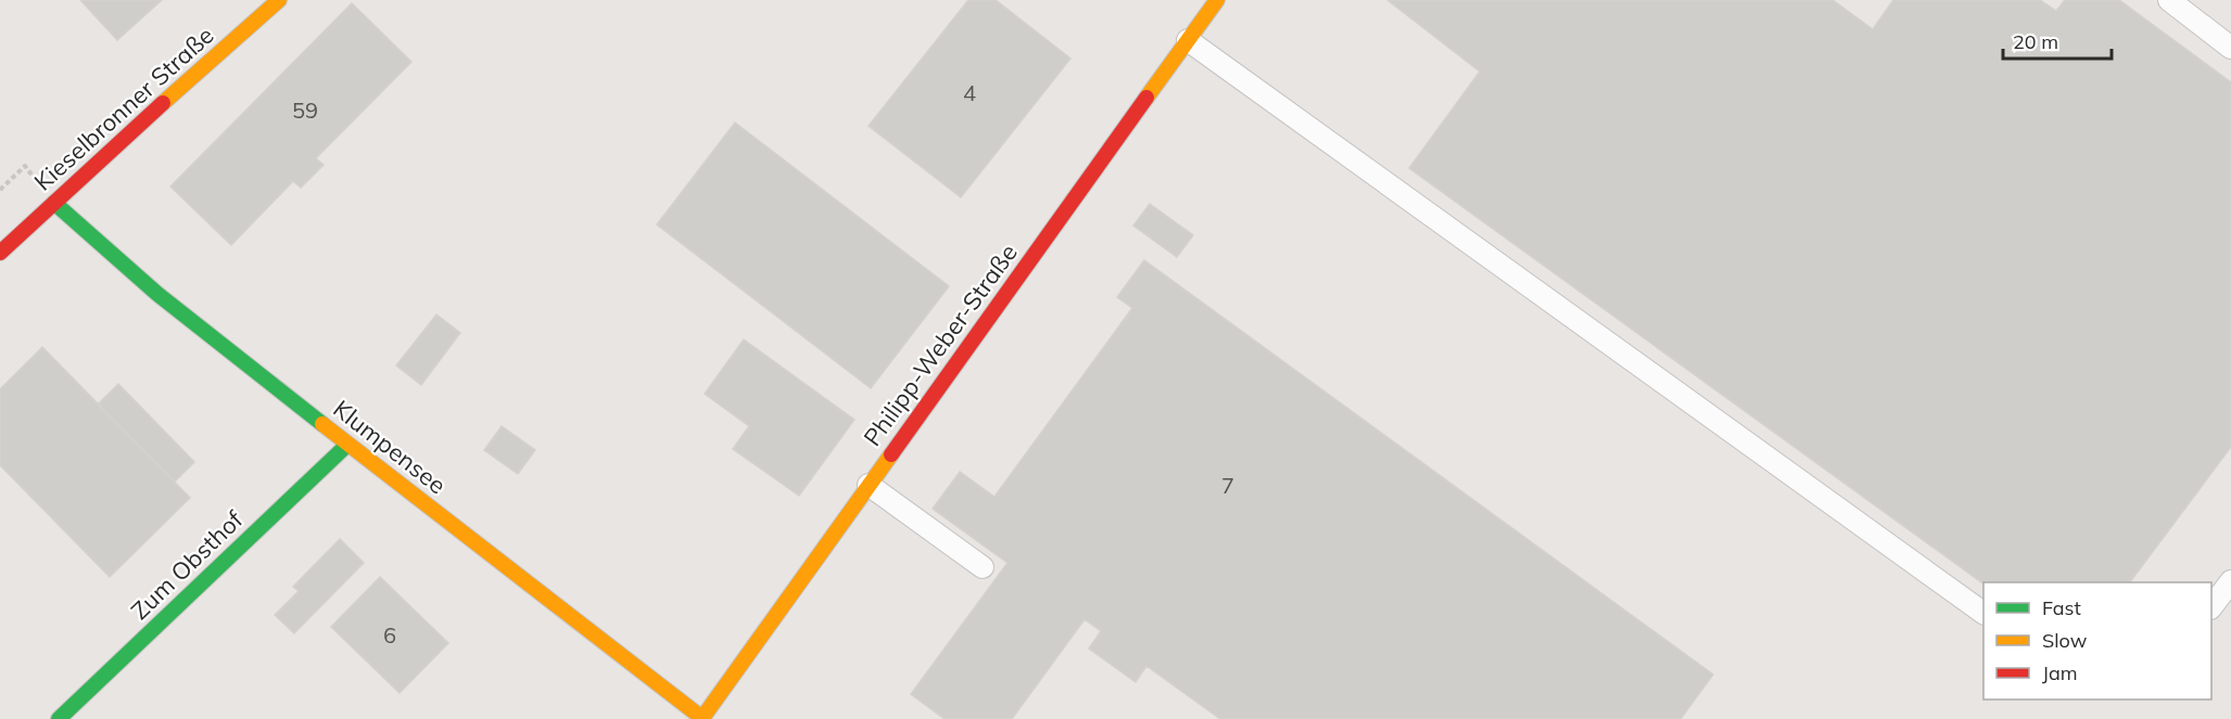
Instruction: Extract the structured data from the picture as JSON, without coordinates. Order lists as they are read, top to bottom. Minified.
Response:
{"streets":{"street":["Kieselbronner Straße","Philipp-Weber-Straße","Klumpensee","Zum Obsthof"]},"crossings":[["Kieselbronner Straße","Klumpensee"],["Philipp-Weber-Straße","Klumpensee"],["Klumpensee","Zum Obsthof"]],"house_numbers":["4","59","7","6"],"legend":["Fast","Slow","Jam"],"scale_bar":"20 m"}
